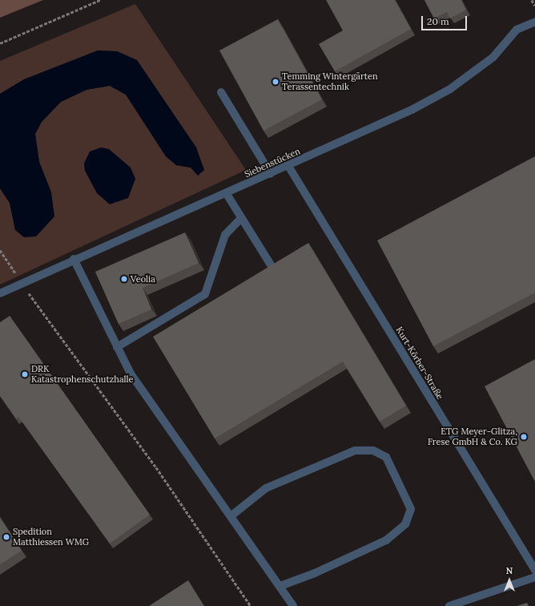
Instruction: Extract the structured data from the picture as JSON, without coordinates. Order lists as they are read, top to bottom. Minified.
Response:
{"streets":{"street":["Siebenstücken","Kurt-Körber-Straße"]},"crossings":[["Siebenstücken","Kurt-Körber-Straße"]],"places":["Temming Wintergärten Terassentechnik","Veolia","DRK Katastrophenschutzhalle","ETG Meyer-Glitza, Frese GmbH & Co. KG","Spedition Matthiessen WMG"],"scale_bar":"20 m","north":"top"}
